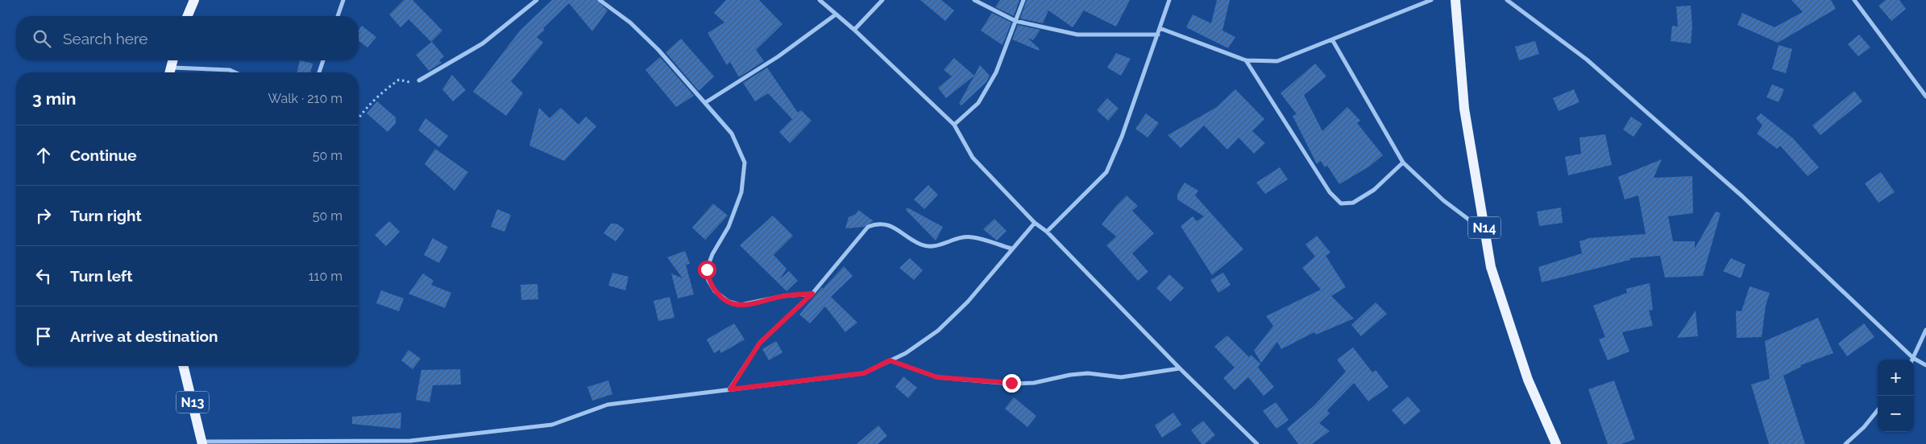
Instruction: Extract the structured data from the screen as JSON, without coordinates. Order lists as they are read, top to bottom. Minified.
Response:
{"streets":{"main road":["N14","N13"]},"page":{"search":"Search here","heading":["3 min","Walk · 210 m"],"list":[["Continue","50 m"],["Turn right","50 m"],["Turn left","110 m"],"Arrive at destination"],"map_buttons":["+","−"]}}
